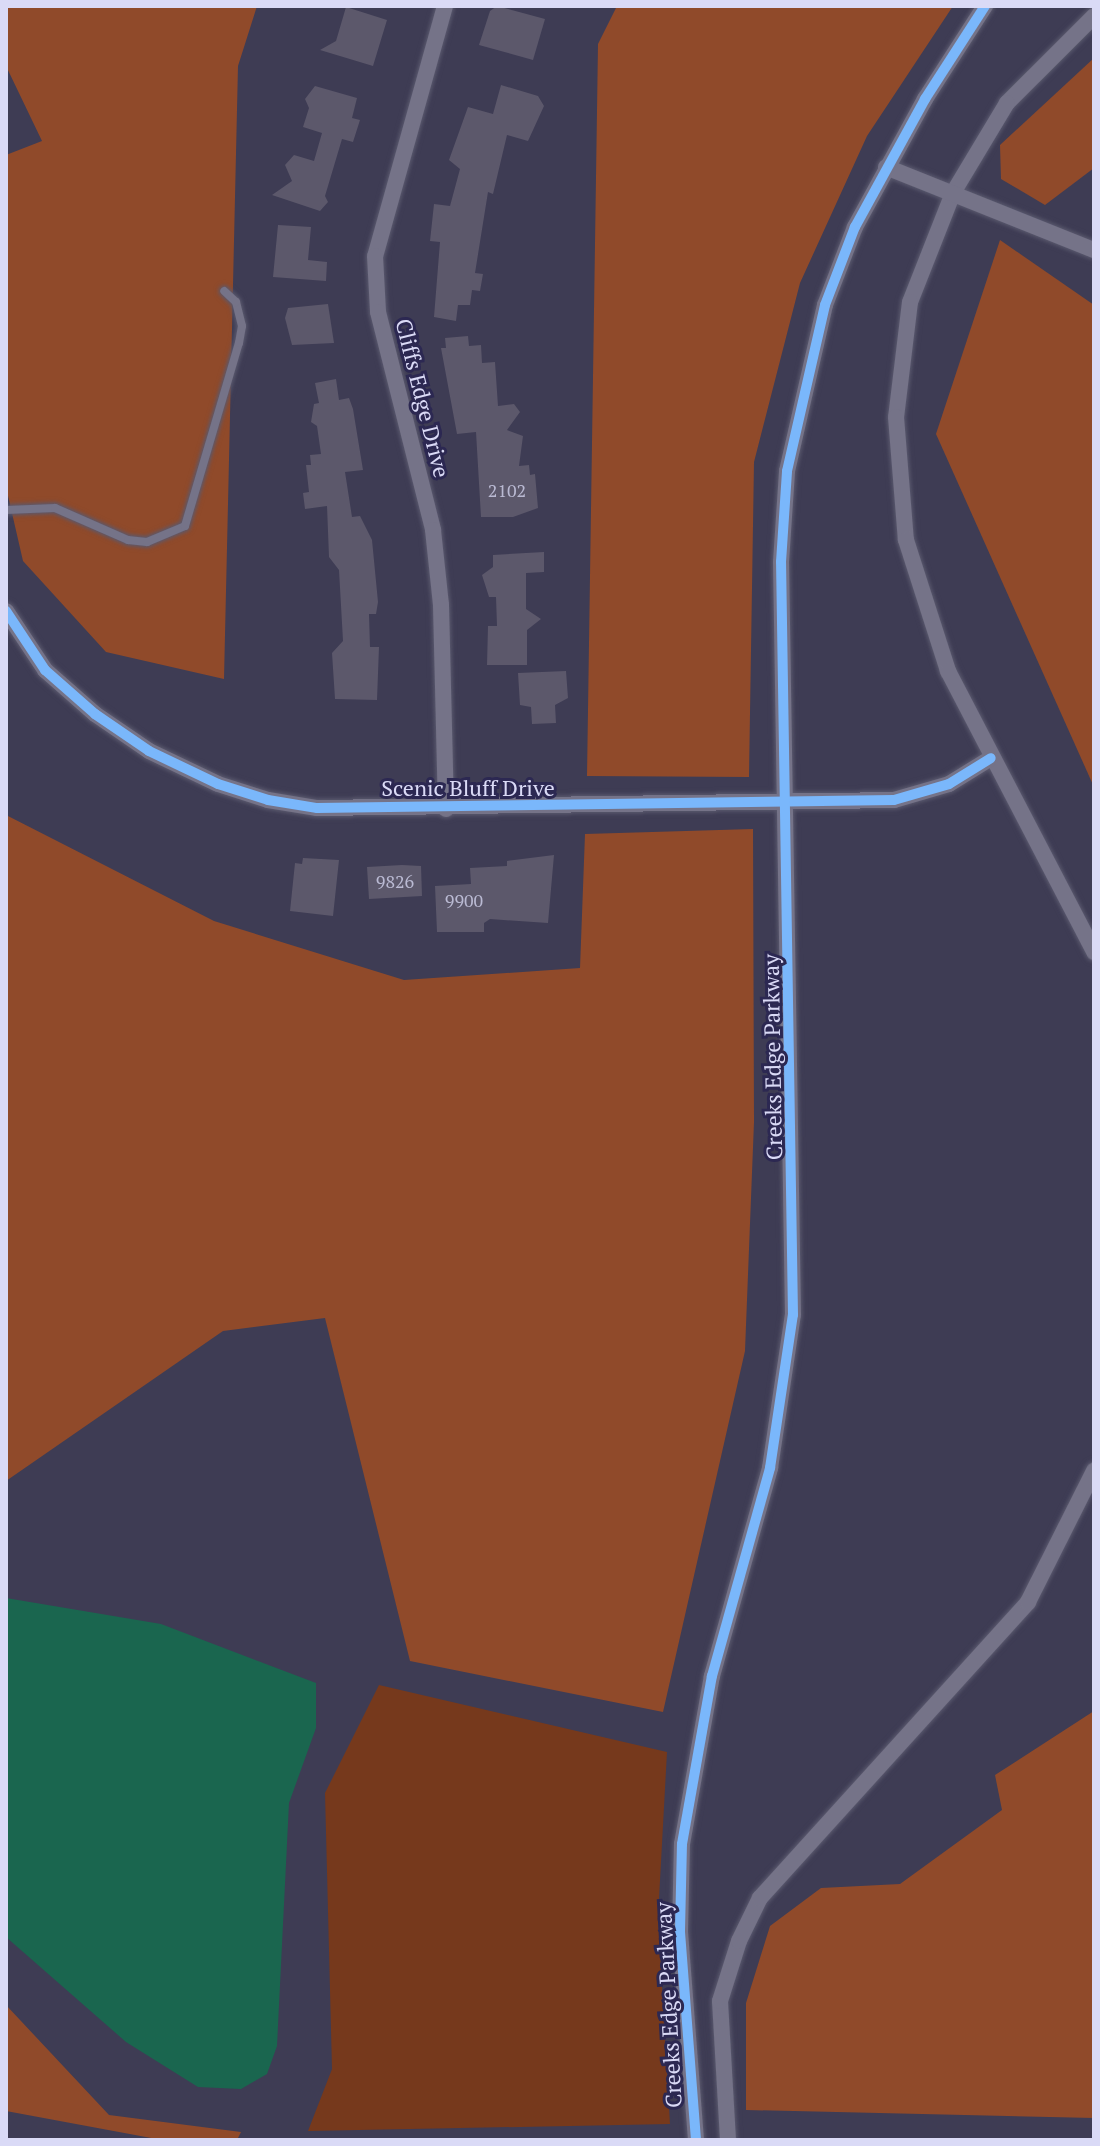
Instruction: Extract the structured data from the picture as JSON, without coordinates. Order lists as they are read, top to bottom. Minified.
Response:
{"streets":{"street":["Cliffs Edge Drive","Scenic Bluff Drive","Creeks Edge Parkway"]},"crossings":[["Cliffs Edge Drive","Scenic Bluff Drive"],["Scenic Bluff Drive","Creeks Edge Parkway"]],"house_numbers":["2102","9826","9900"]}
